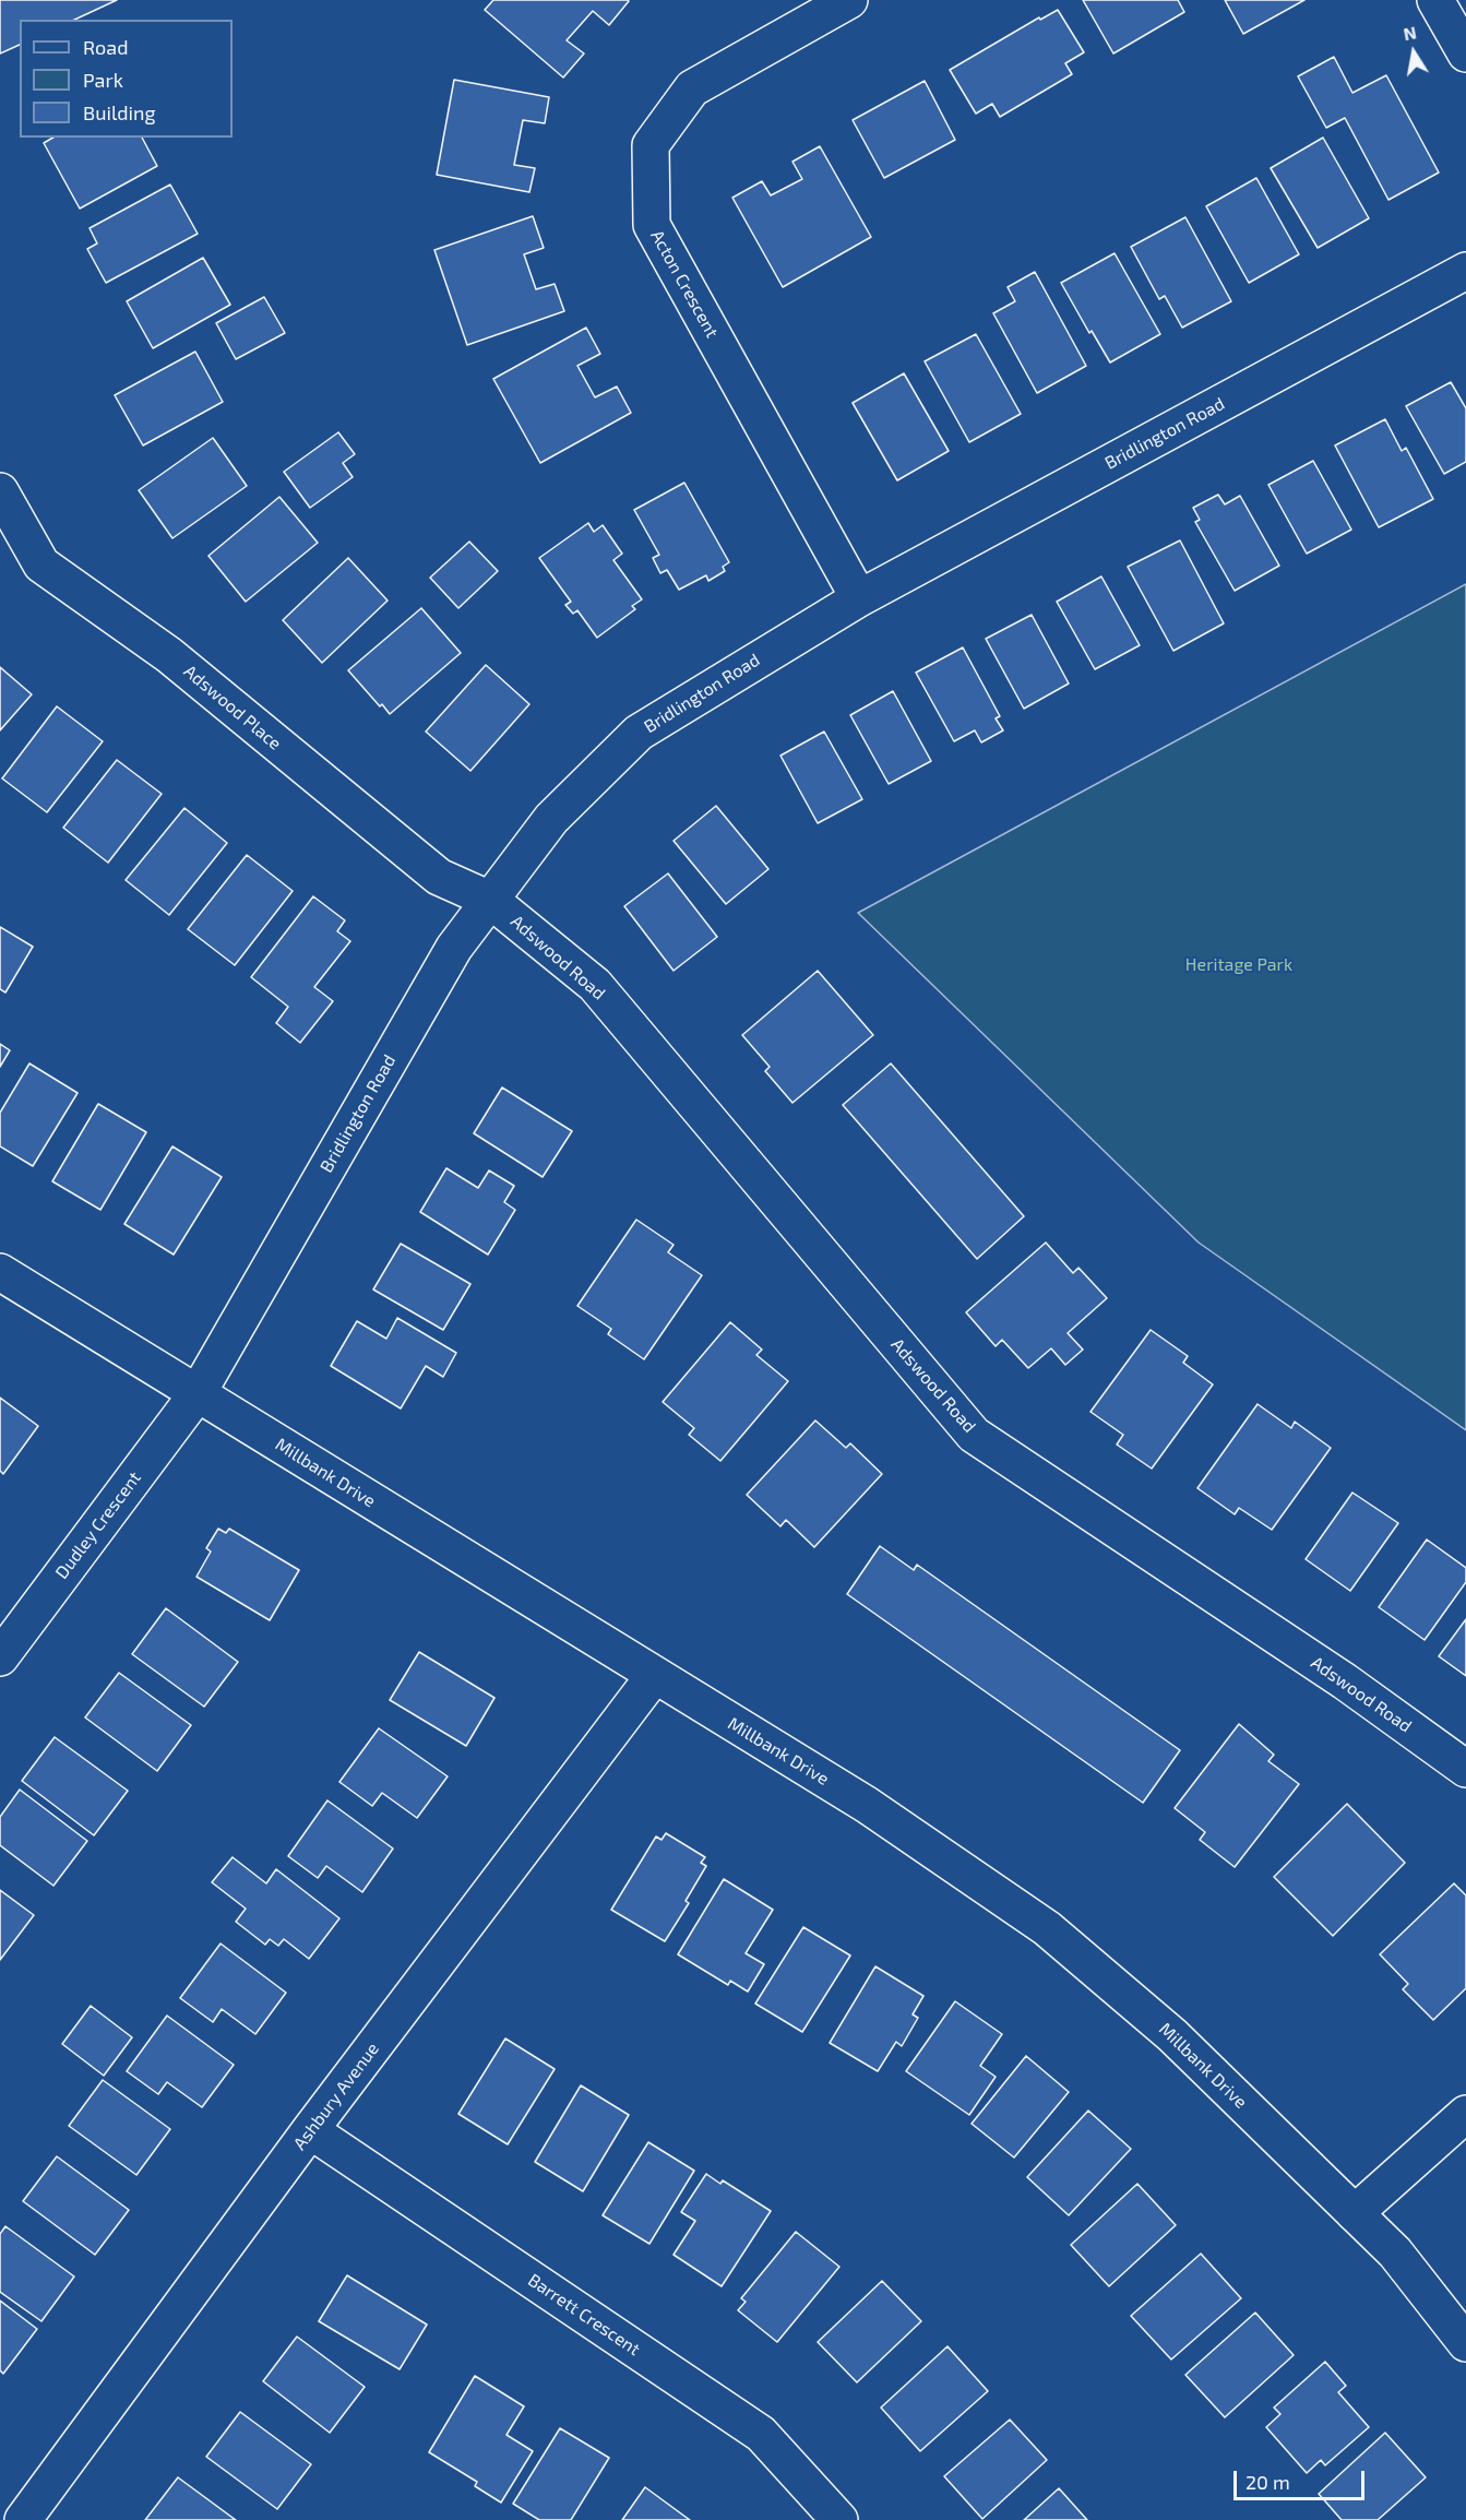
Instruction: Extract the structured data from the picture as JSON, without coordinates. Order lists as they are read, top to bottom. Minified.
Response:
{"streets":{"street":["Acton Crescent","Bridlington Road","Adswood Place","Adswood Road","Millbank Drive","Dudley Crescent","Ashbury Avenue","Barrett Crescent"]},"crossings":[["Acton Crescent","Bridlington Road"],["Bridlington Road","Adswood Place"],["Bridlington Road","Adswood Road"],["Bridlington Road","Millbank Drive"],["Bridlington Road","Dudley Crescent"],["Adswood Place","Adswood Road"],["Millbank Drive","Dudley Crescent"],["Millbank Drive","Ashbury Avenue"],["Ashbury Avenue","Barrett Crescent"]],"parks":["Heritage Park"],"legend":["Road","Park","Building"],"scale_bar":"20 m","north":"top"}
